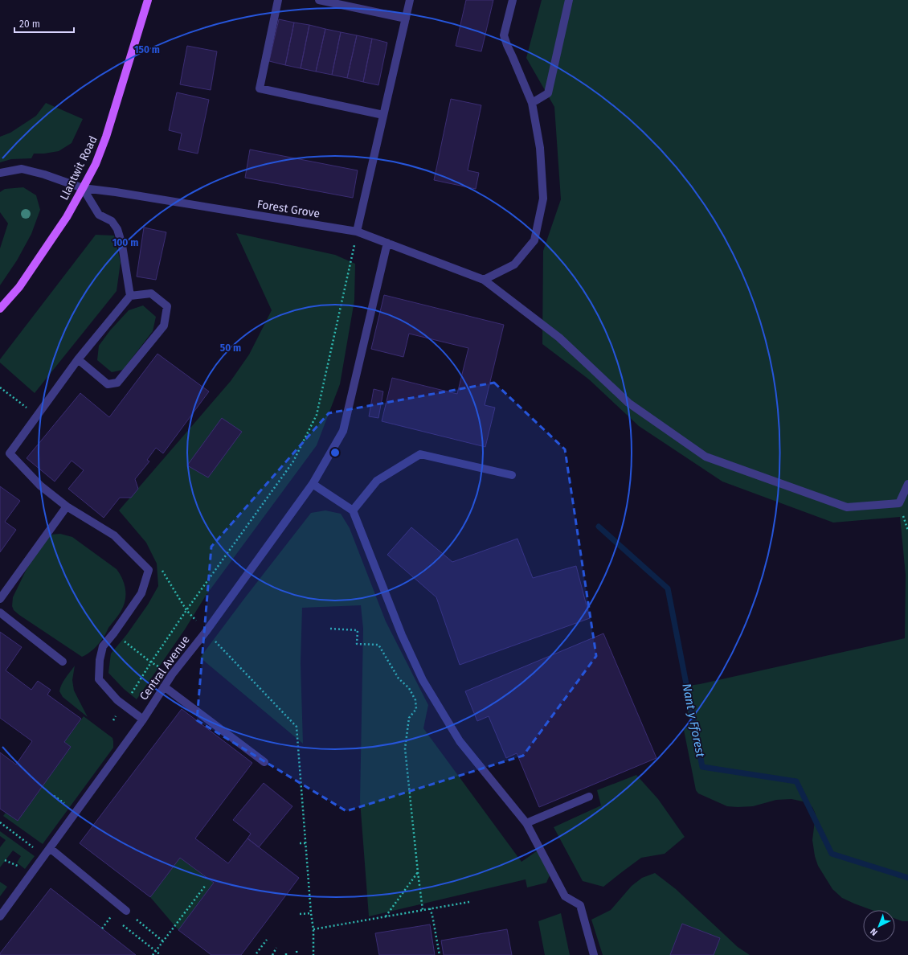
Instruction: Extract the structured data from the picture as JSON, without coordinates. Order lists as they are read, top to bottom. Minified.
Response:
{"streets":{"main road":["Llantwit Road"],"street":["Forest Grove","Central Avenue"]},"crossings":[["Llantwit Road","Forest Grove"],["Forest Grove","Central Avenue"]],"water":["Nant y Fforest"],"scale_bar":"20 m","north":"bottom left","rings":["150 m","100 m","50 m"]}
